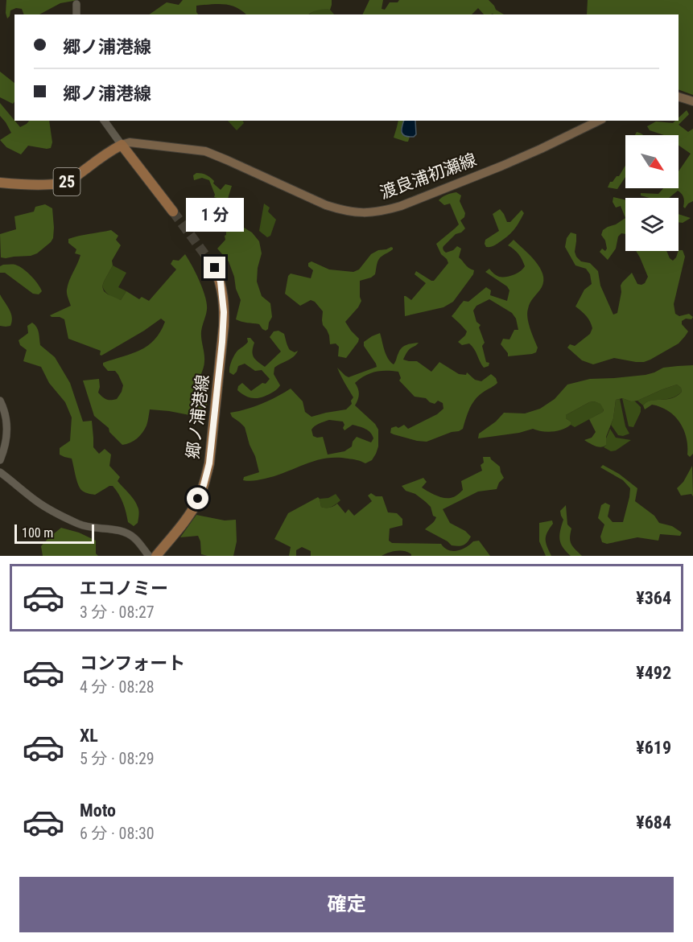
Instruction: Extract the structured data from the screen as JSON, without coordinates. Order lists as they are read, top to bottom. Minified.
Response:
{"streets":{"main road":["渡良浦初瀬線","25","郷ノ浦港線"]},"crossings":[["渡良浦初瀬線","25"]],"scale_bar":"100 m","north":"bottom right","page":{"banner":["郷ノ浦港線","郷ノ浦港線"],"bubble":"1 分","scale":"100 m","list":[{"name":"エコノミー","note":"3 分 · 08:27","value":"¥364"},{"name":"コンフォート","note":"4 分 · 08:28","value":"¥492"},{"name":"XL","note":"5 分 · 08:29","value":"¥619"},{"name":"Moto","note":"6 分 · 08:30","value":"¥684"}],"buttons":"確定"}}
